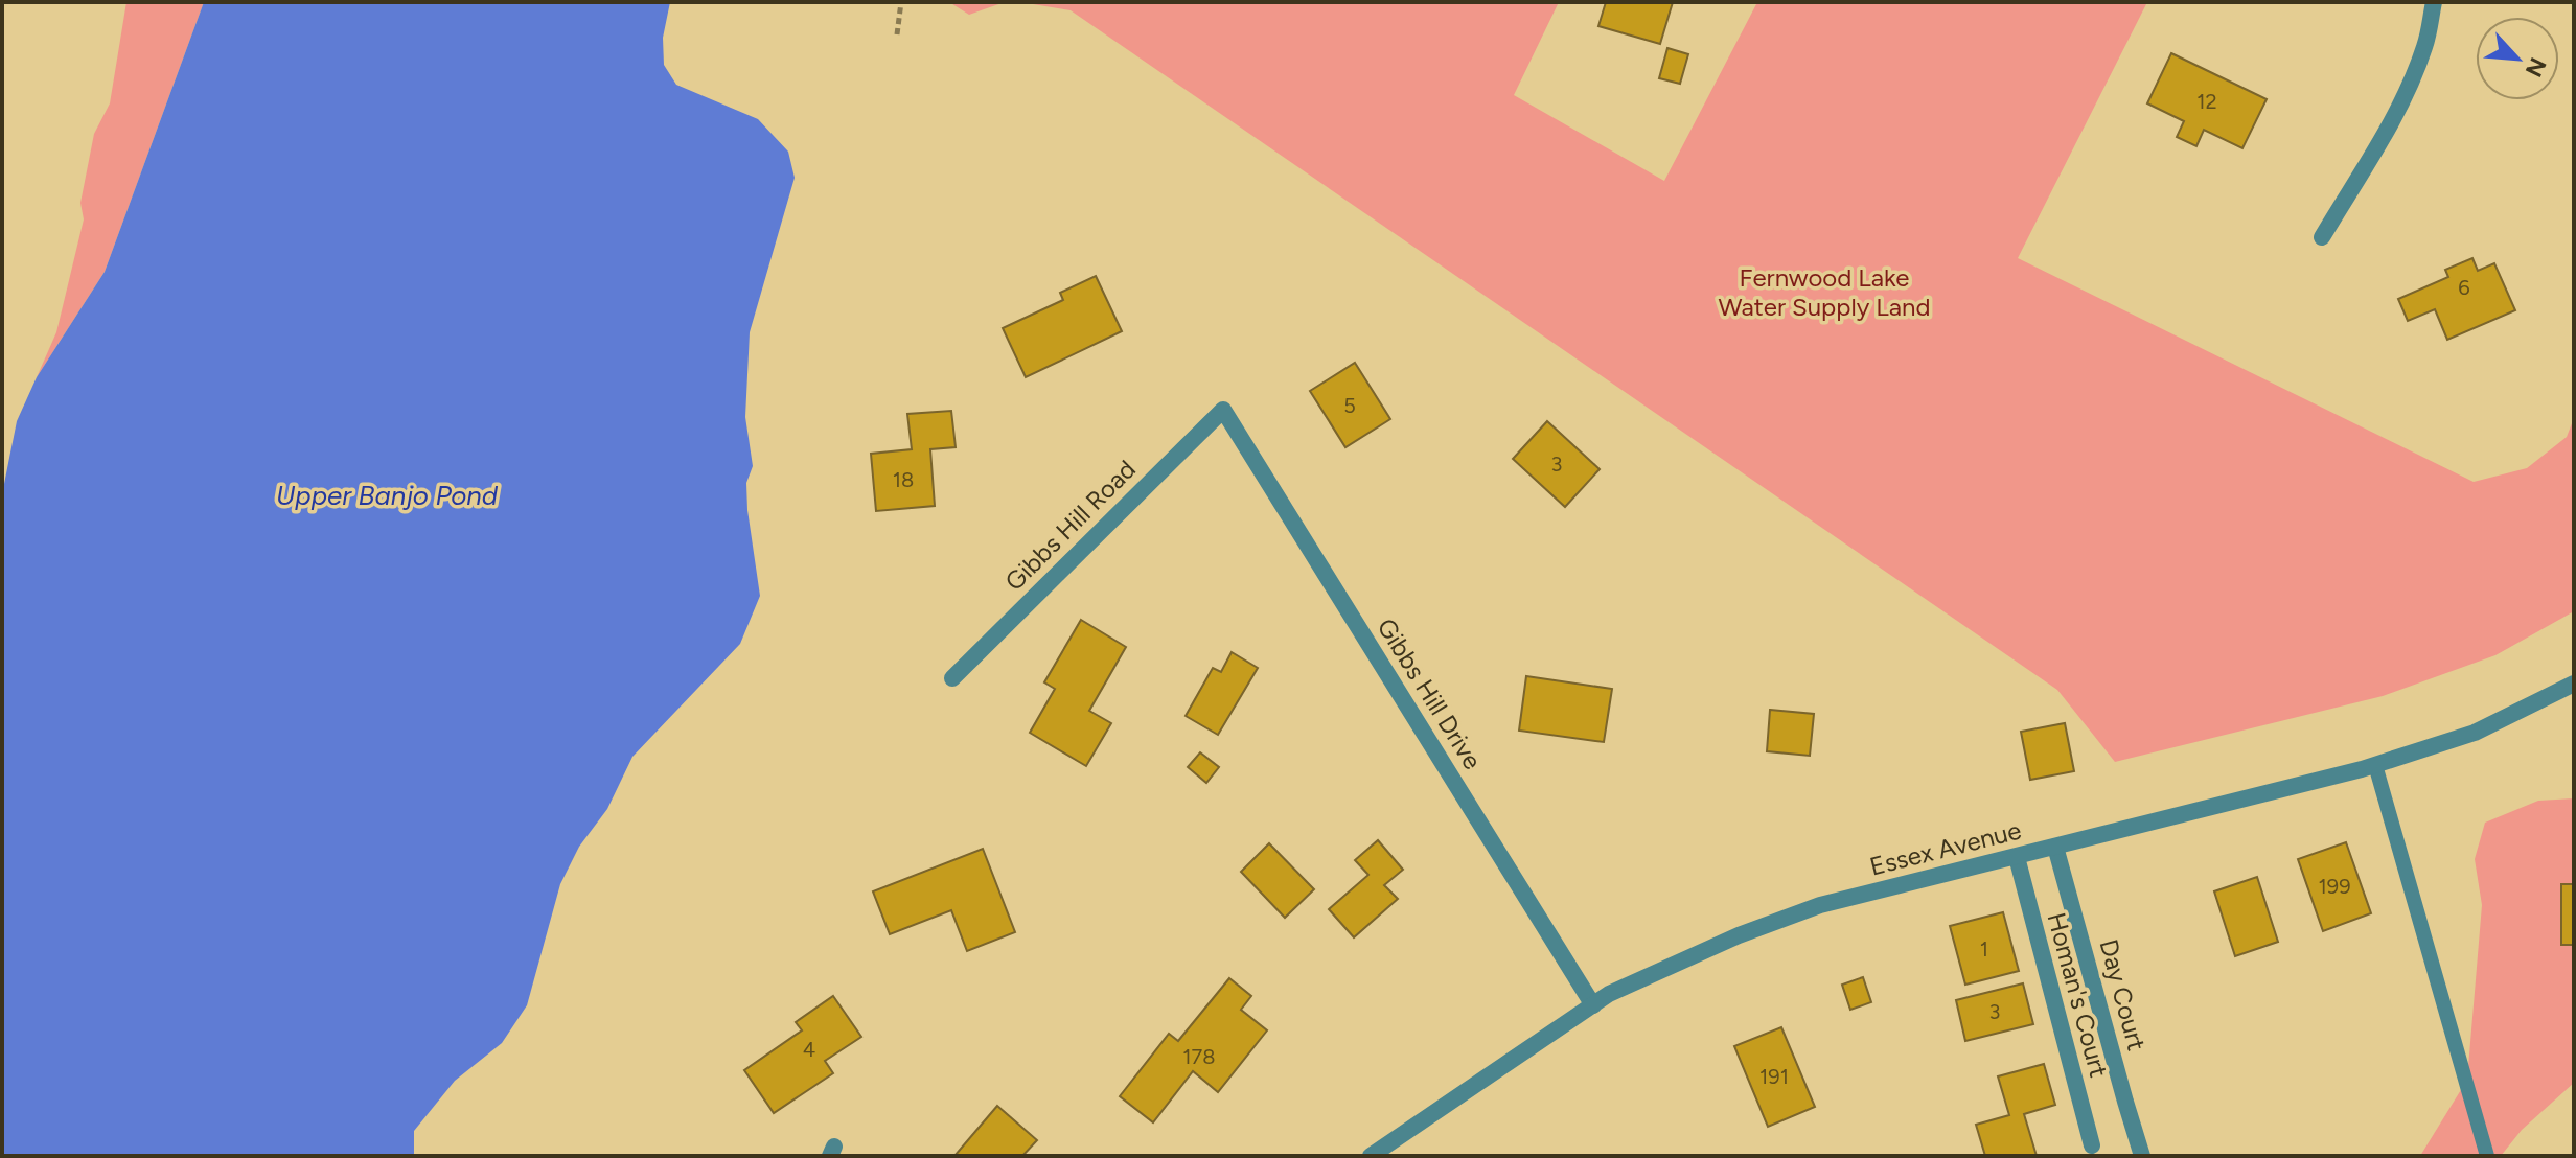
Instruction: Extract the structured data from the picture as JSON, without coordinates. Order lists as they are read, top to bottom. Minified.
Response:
{"streets":{"street":["Gibbs Hill Road","Gibbs Hill Drive","Essex Avenue","Homan's Court","Day Court"]},"crossings":[["Gibbs Hill Road","Gibbs Hill Drive"],["Gibbs Hill Drive","Essex Avenue"],["Essex Avenue","Homan's Court"],["Essex Avenue","Day Court"]],"water":["Upper Banjo Pond"],"parks":["Fernwood Lake Water Supply Land"],"house_numbers":["12","6","5","3","18","199","1","3","4","178","191"],"north":"bottom right"}
